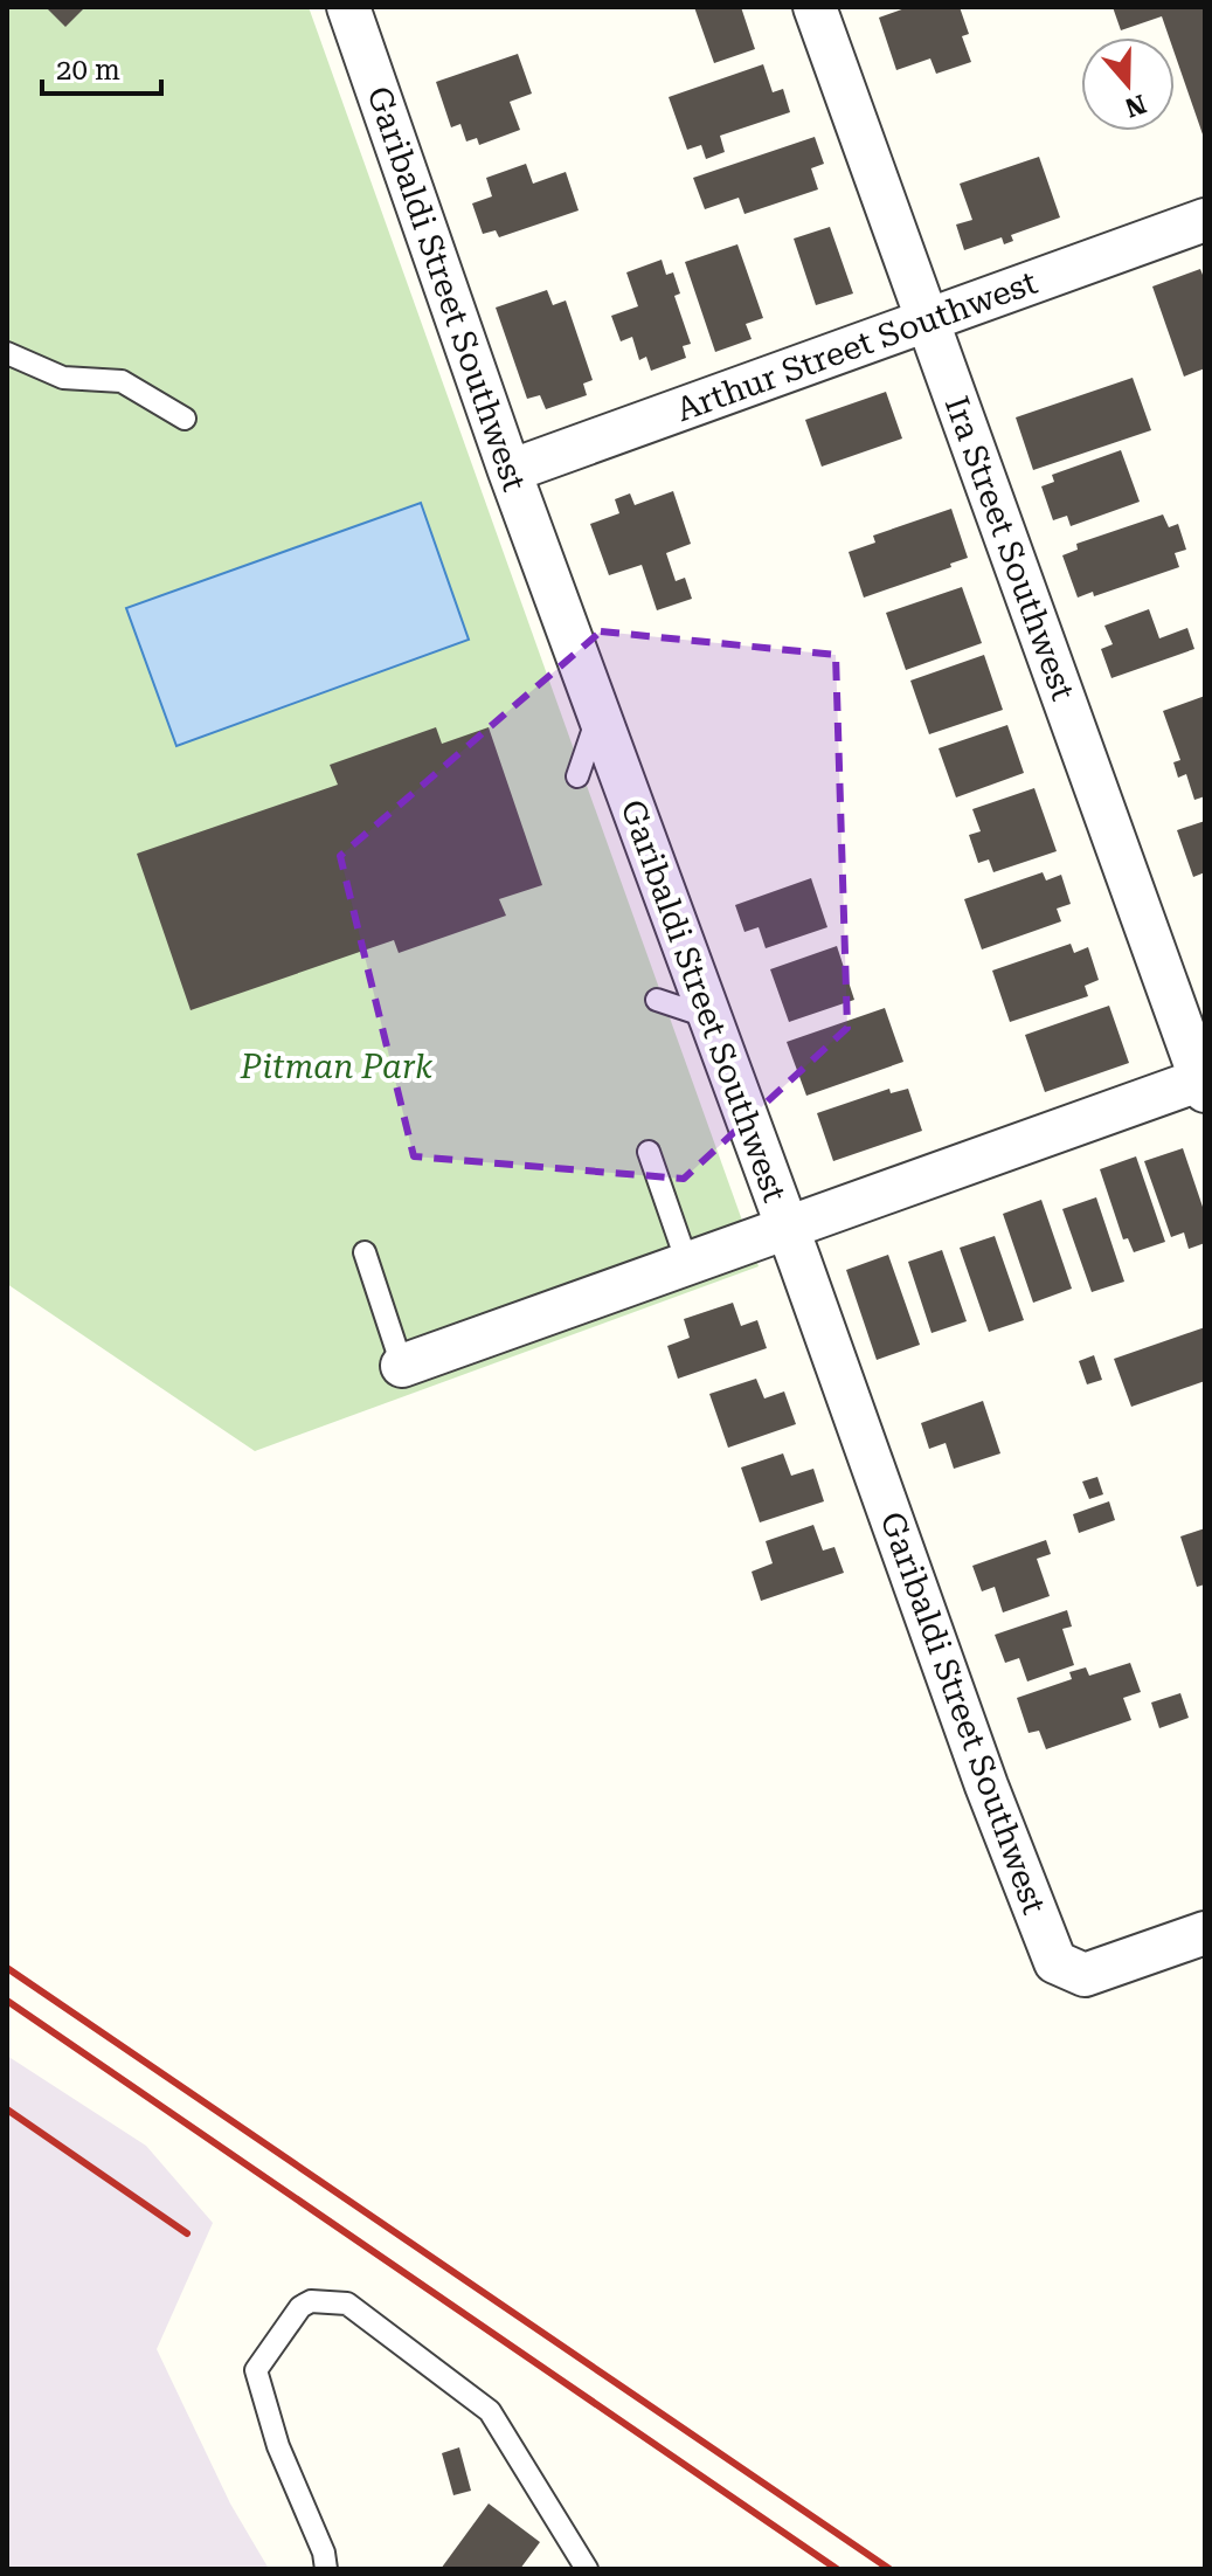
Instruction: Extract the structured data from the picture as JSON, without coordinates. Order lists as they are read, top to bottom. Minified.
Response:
{"streets":{"street":["Garibaldi Street Southwest","Arthur Street Southwest","Ira Street Southwest"]},"crossings":[["Garibaldi Street Southwest","Arthur Street Southwest"],["Arthur Street Southwest","Ira Street Southwest"]],"parks":["Pitman Park"],"scale_bar":"20 m","north":"bottom"}
